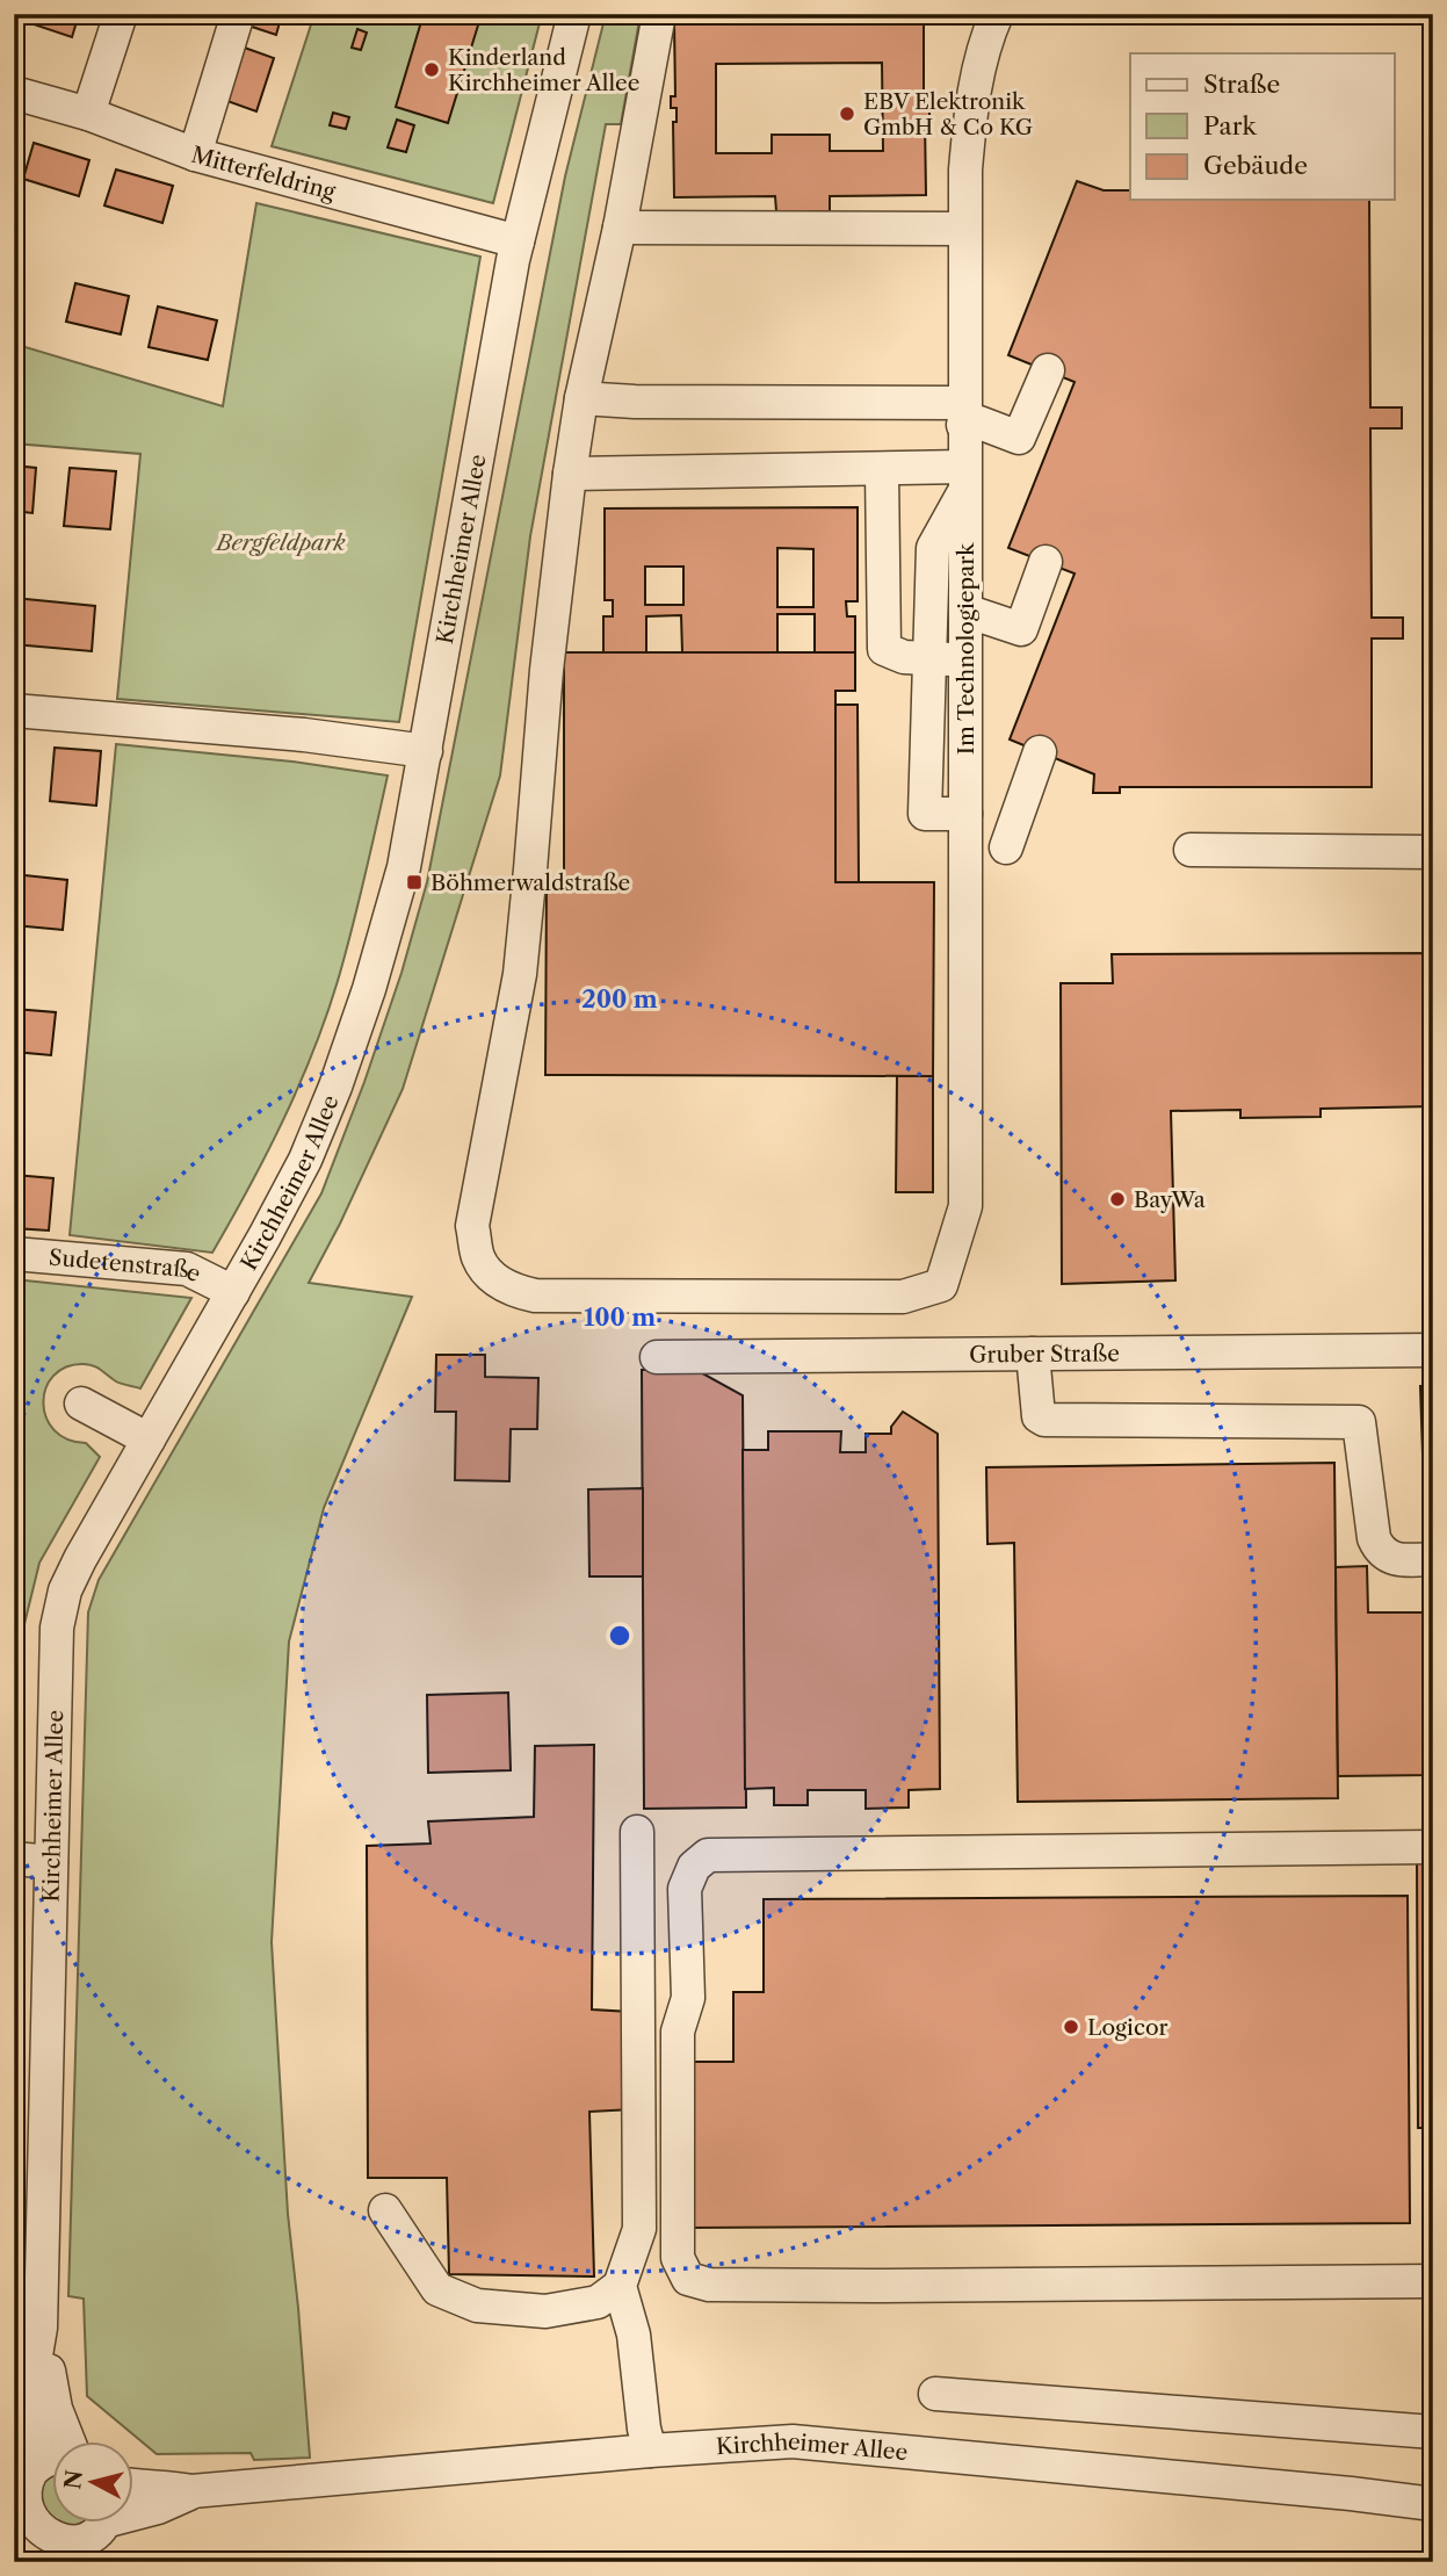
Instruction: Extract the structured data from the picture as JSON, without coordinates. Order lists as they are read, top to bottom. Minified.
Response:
{"streets":{"street":["Mitterfeldring","Kirchheimer Allee","Im Technologiepark","Sudetenstraße","Gruber Straße"]},"crossings":[["Mitterfeldring","Kirchheimer Allee"],["Kirchheimer Allee","Sudetenstraße"]],"parks":["Bergfeldpark"],"places":{"other":["Kinderland Kirchheimer Allee","EBV Elektronik GmbH & Co KG","BayWa","Logicor"],"transit":["Böhmerwaldstraße"]},"legend":["Straße","Park","Gebäude"],"north":"left","rings":["200 m","100 m"]}
